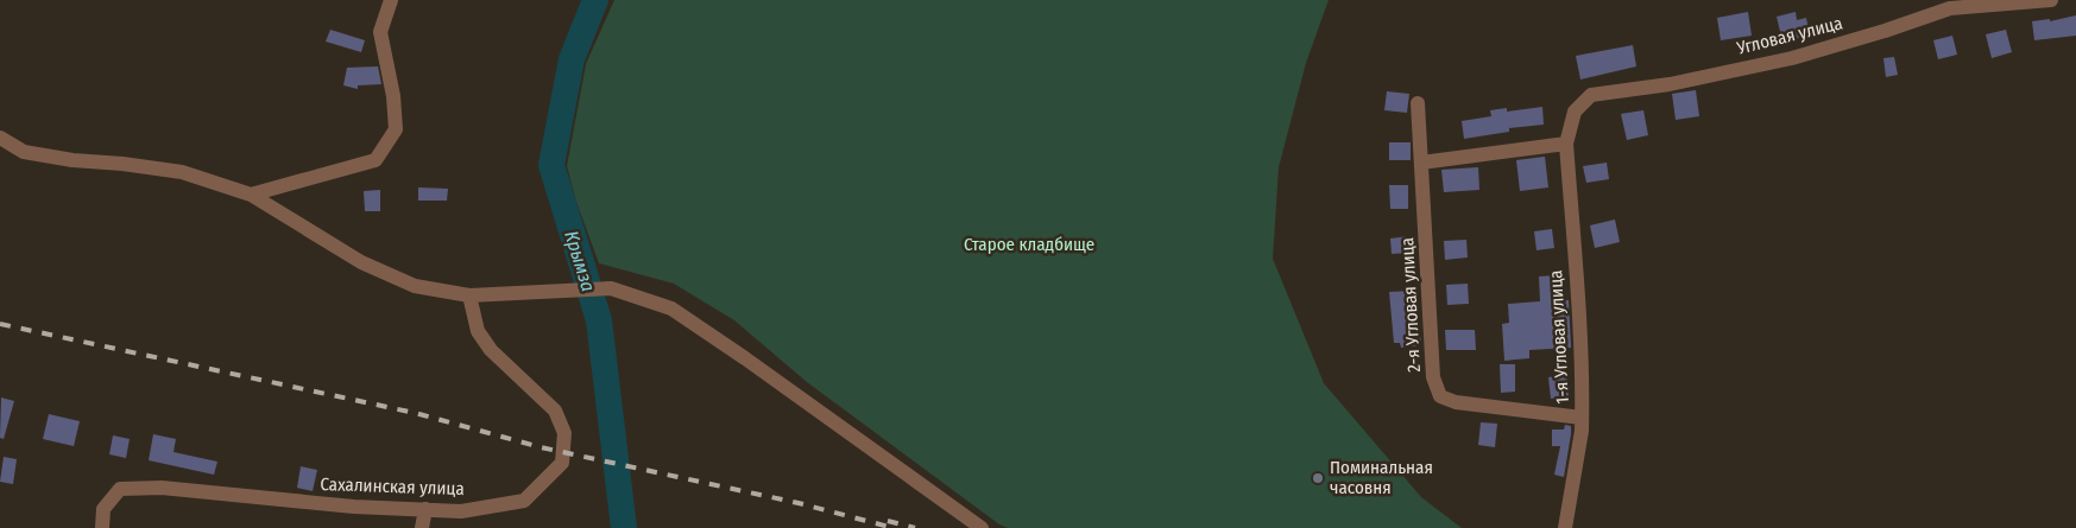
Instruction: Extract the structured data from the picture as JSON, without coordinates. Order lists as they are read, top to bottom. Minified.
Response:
{"streets":{"street":["Угловая улица","2-я Угловая улица","1-я Угловая улица","Сахалинская улица"]},"crossings":[["Угловая улица","1-я Угловая улица"],["2-я Угловая улица","1-я Угловая улица"]],"water":["Крымза"],"parks":["Старое кладбище"],"places":["Поминальная часовня"]}
